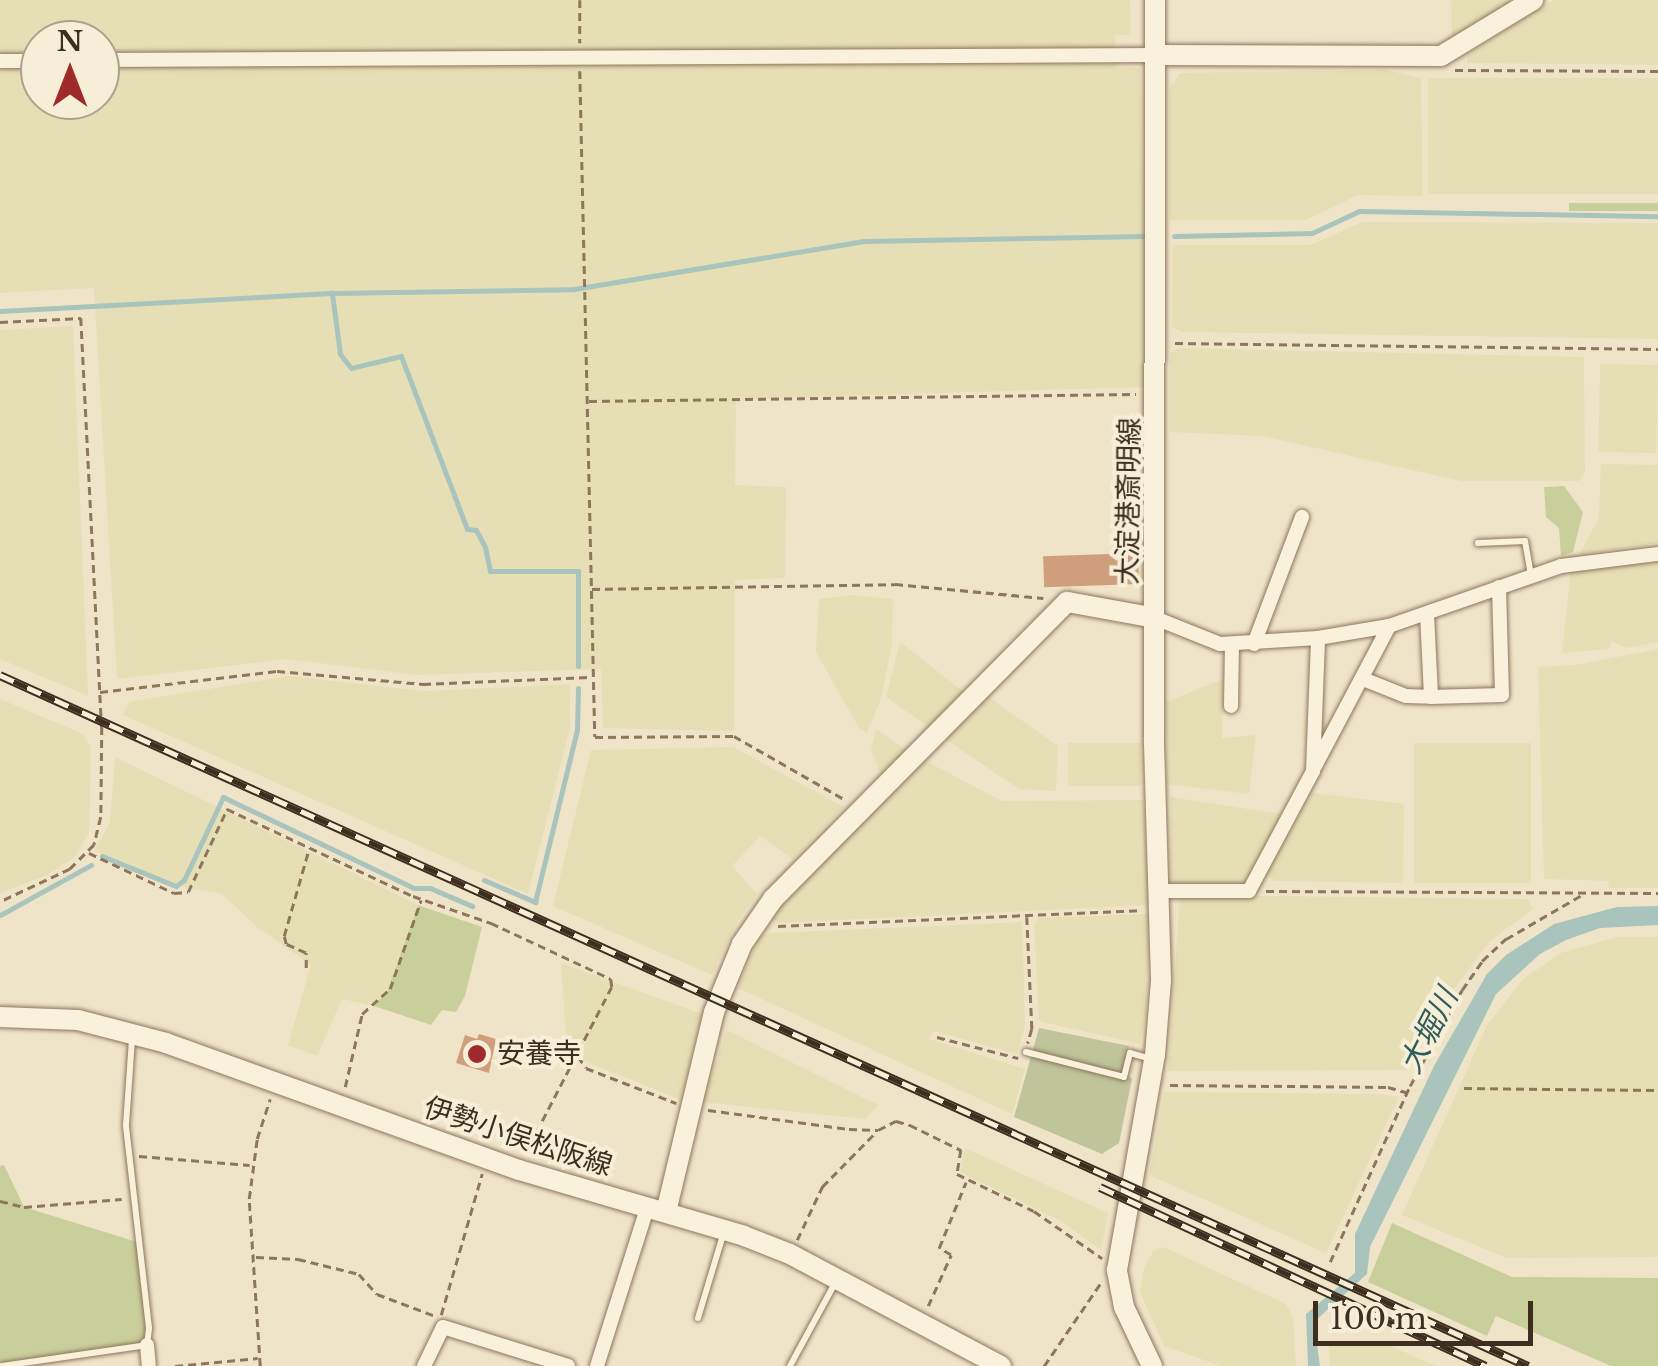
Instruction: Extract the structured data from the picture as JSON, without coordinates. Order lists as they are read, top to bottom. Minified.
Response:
{"streets":{"main road":["大淀港斎明線","伊勢小俣松阪線"]},"water":["大堀川"],"places":["安養寺"],"scale_bar":"100 m","north":"top"}
